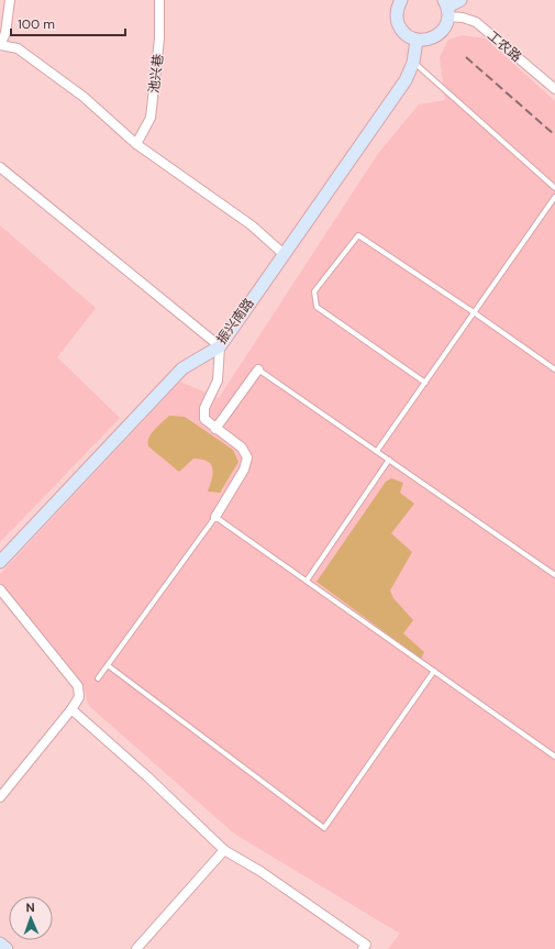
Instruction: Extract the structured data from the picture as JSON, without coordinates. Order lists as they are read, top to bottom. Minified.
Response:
{"streets":{"main road":["振兴南路"],"street":["工农路","池兴巷"]},"scale_bar":"100 m","north":"top"}
